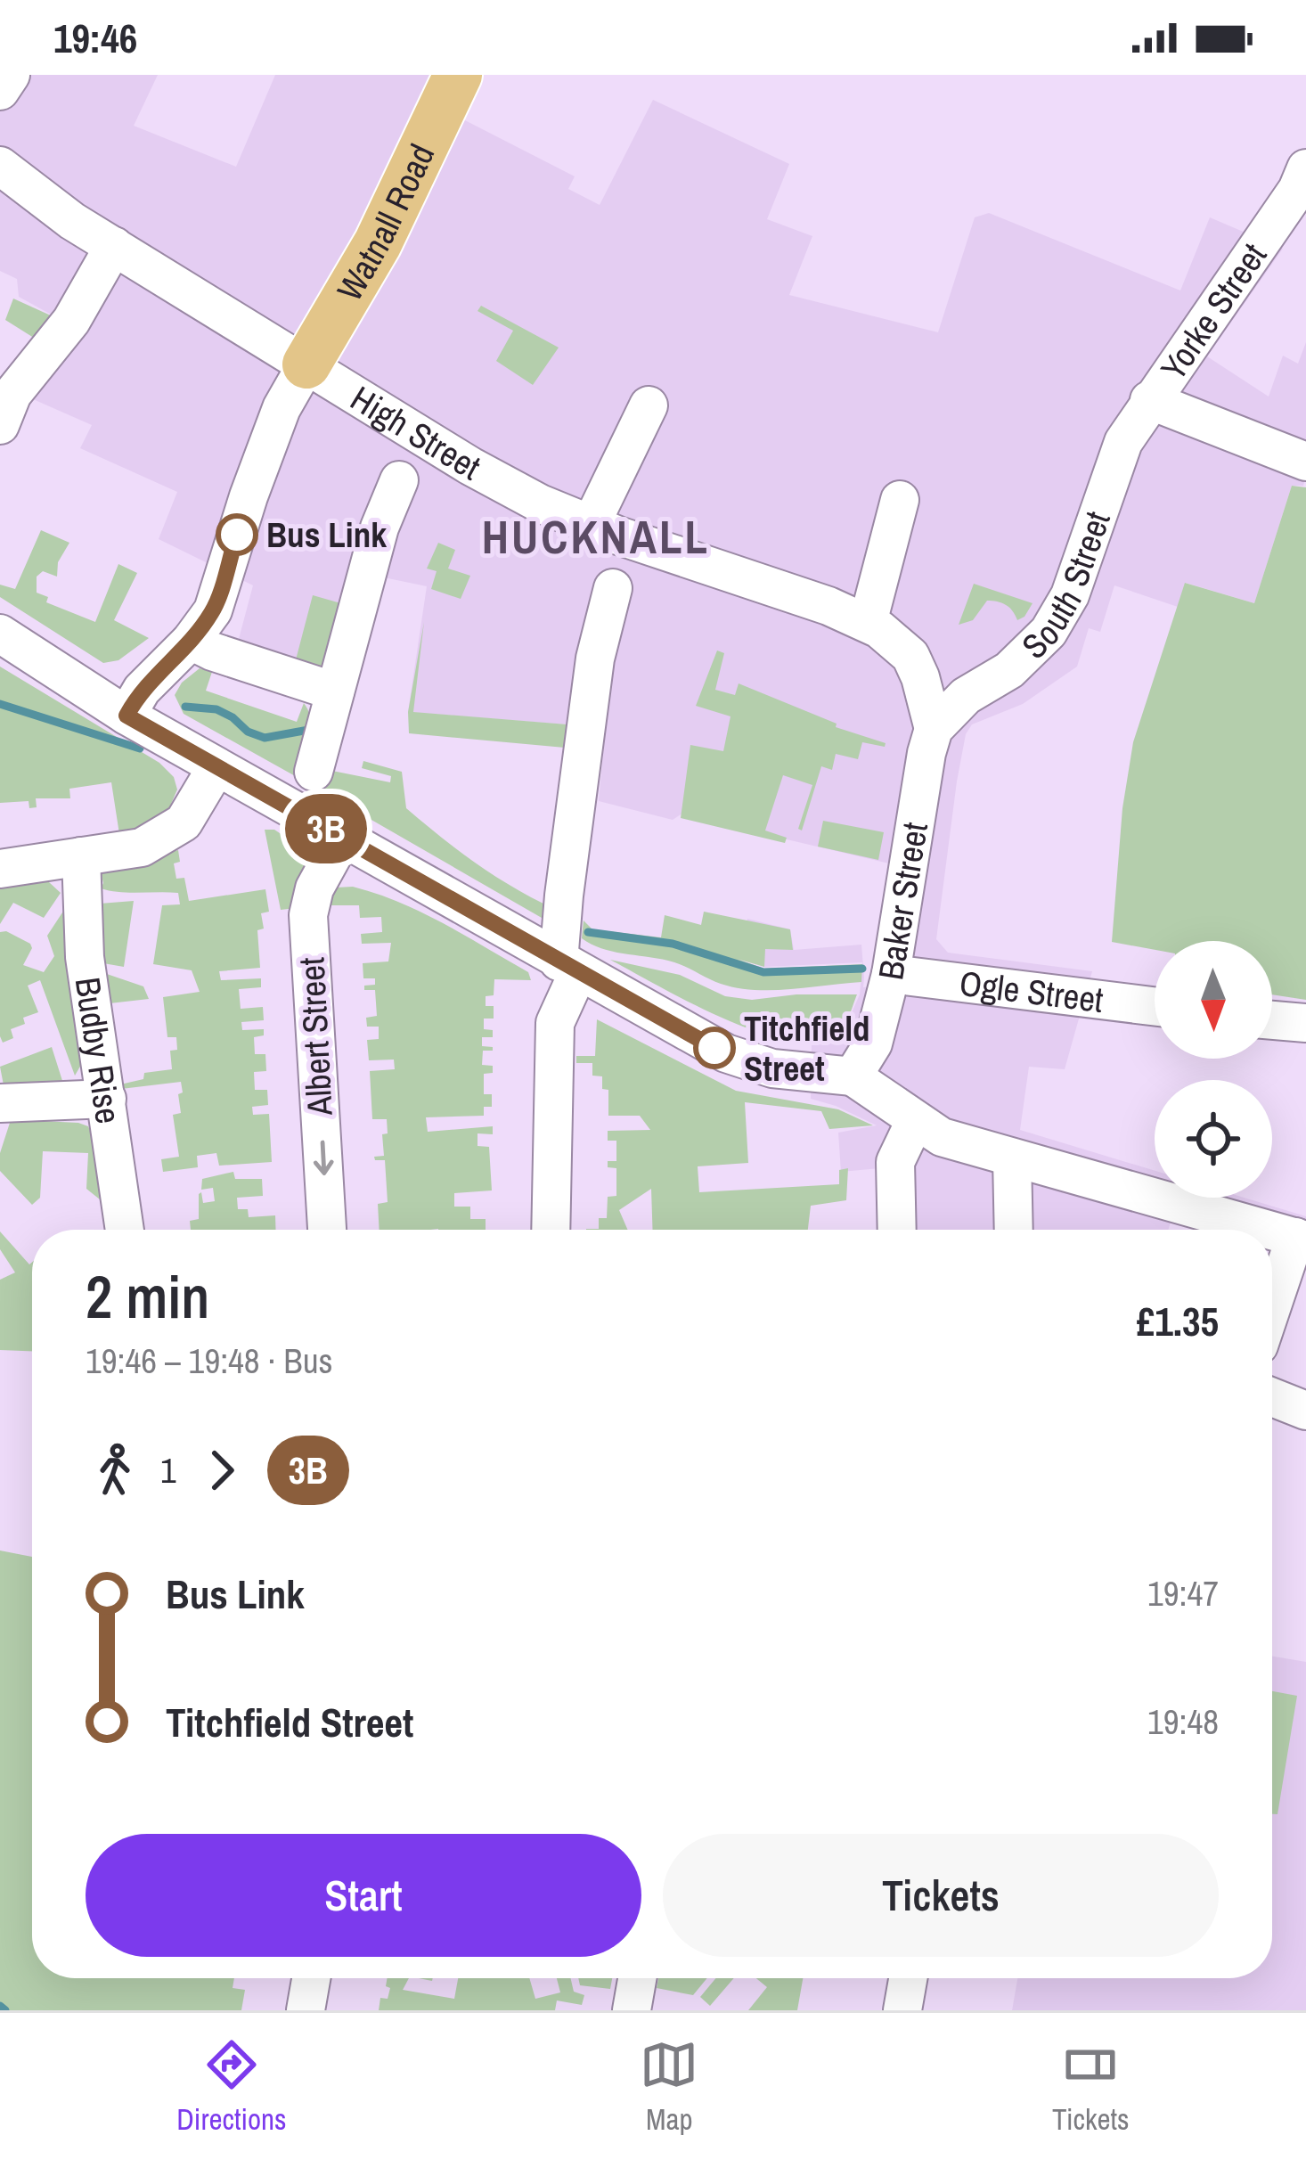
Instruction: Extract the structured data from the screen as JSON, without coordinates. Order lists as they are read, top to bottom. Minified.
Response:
{"streets":{"main road":["Watnall Road"],"street":["Yorke Street","High Street","South Street","Baker Street","Ogle Street","Albert Street","Budby Rise"]},"crossings":[["Watnall Road","High Street"],["Yorke Street","South Street"],["High Street","South Street"],["High Street","Baker Street"],["South Street","Baker Street"],["Baker Street","Ogle Street"]],"districts":["HUCKNALL"],"places":["Bus Link","Titchfield Street"],"lines":["bus line 3B"],"north":"bottom","page":{"status":"19:46","on_map":"3B","heading":["2 min","19:46 – 19:48 · Bus","£1.35"],"legs":["1","3B"],"list":[{"name":"Bus Link","value":"19:47"},{"name":"Titchfield Street","value":"19:48"}],"buttons":["Start","Tickets"],"tabs":["Directions","Map","Tickets"]}}
